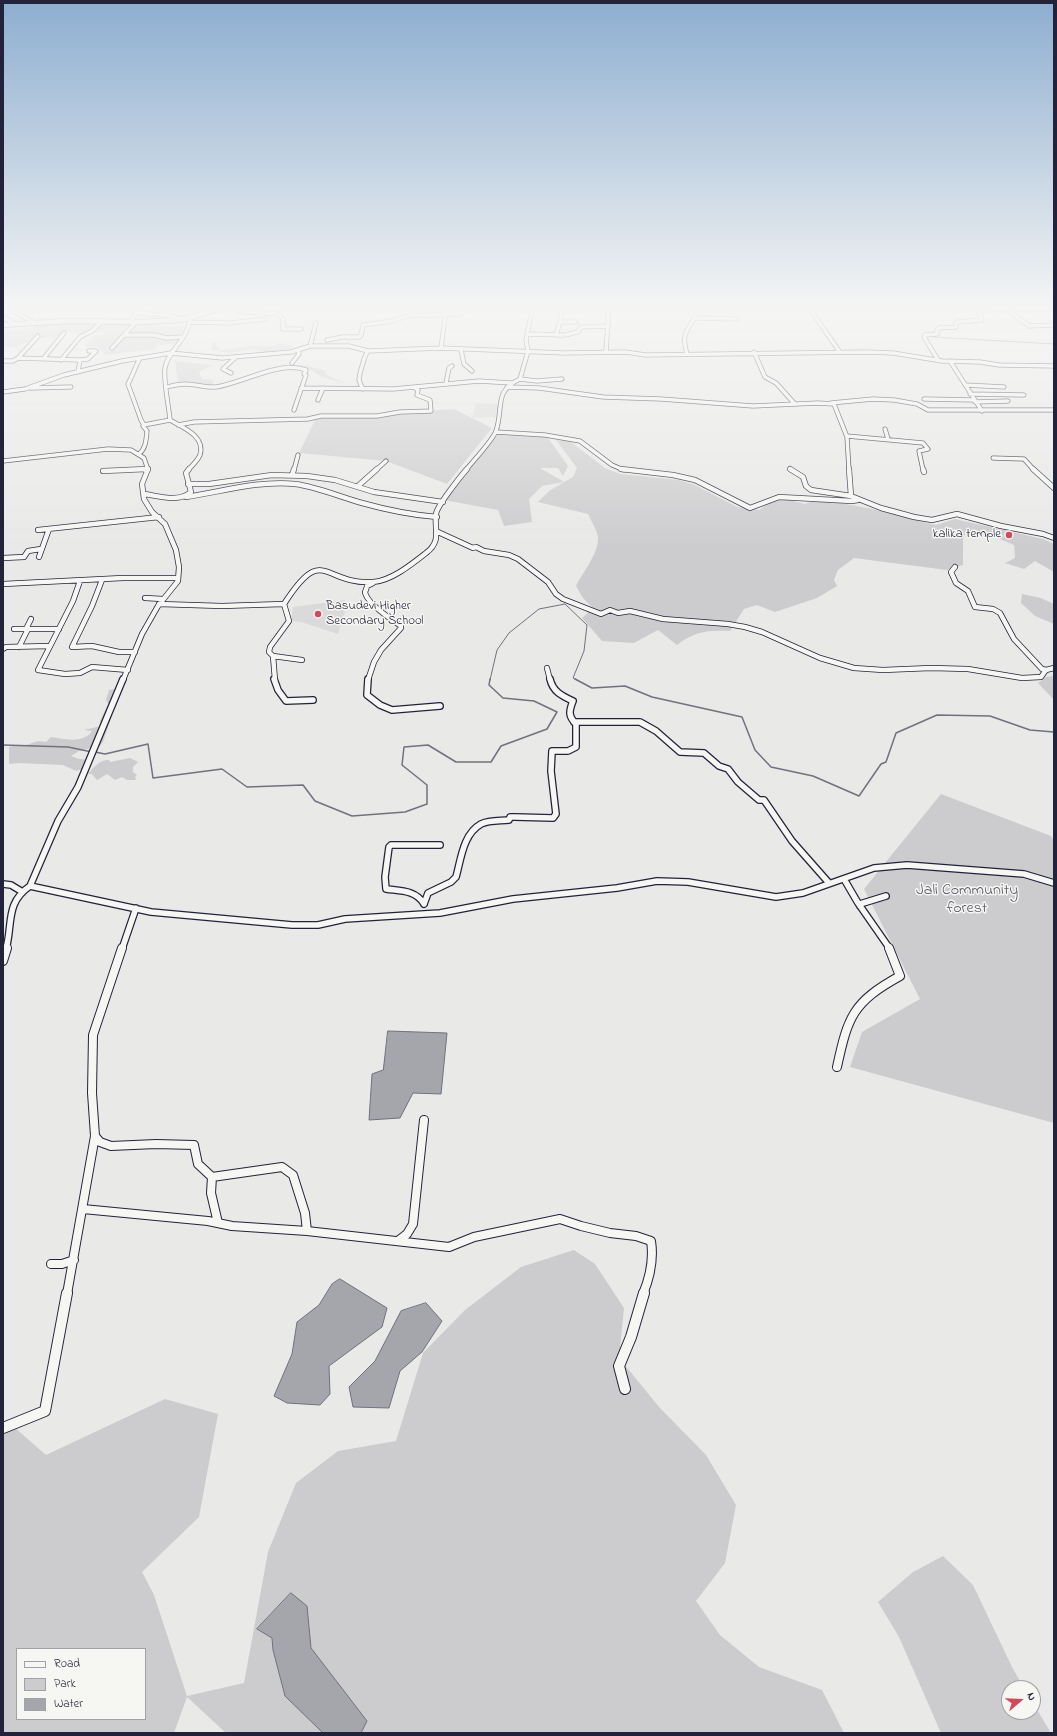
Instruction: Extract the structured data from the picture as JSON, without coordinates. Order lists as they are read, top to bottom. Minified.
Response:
{"parks":["Jali Community forest"],"places":["kalika temple","Basudevi Higher Secondary School"],"legend":["Road","Park","Water"],"north":"right"}
